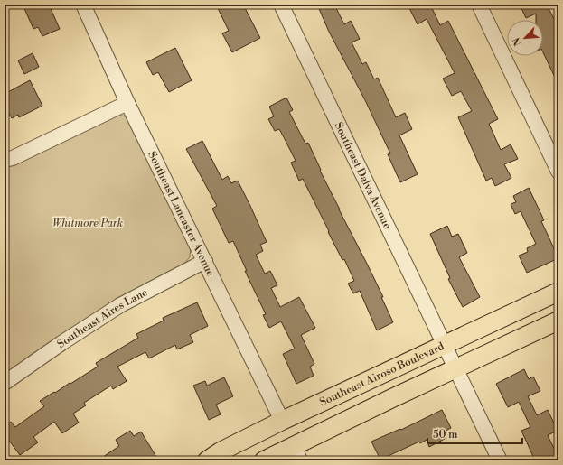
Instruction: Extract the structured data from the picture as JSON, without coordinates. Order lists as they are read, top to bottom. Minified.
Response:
{"streets":{"main road":["Southeast Airoso Boulevard"],"street":["Southeast Dalva Avenue","Southeast Lancaster Avenue","Southeast Aires Lane"]},"crossings":[["Southeast Dalva Avenue","Southeast Airoso Boulevard"],["Southeast Lancaster Avenue","Southeast Aires Lane"],["Southeast Lancaster Avenue","Southeast Airoso Boulevard"]],"parks":["Whitmore Park"],"scale_bar":"50 m","north":"bottom left"}
